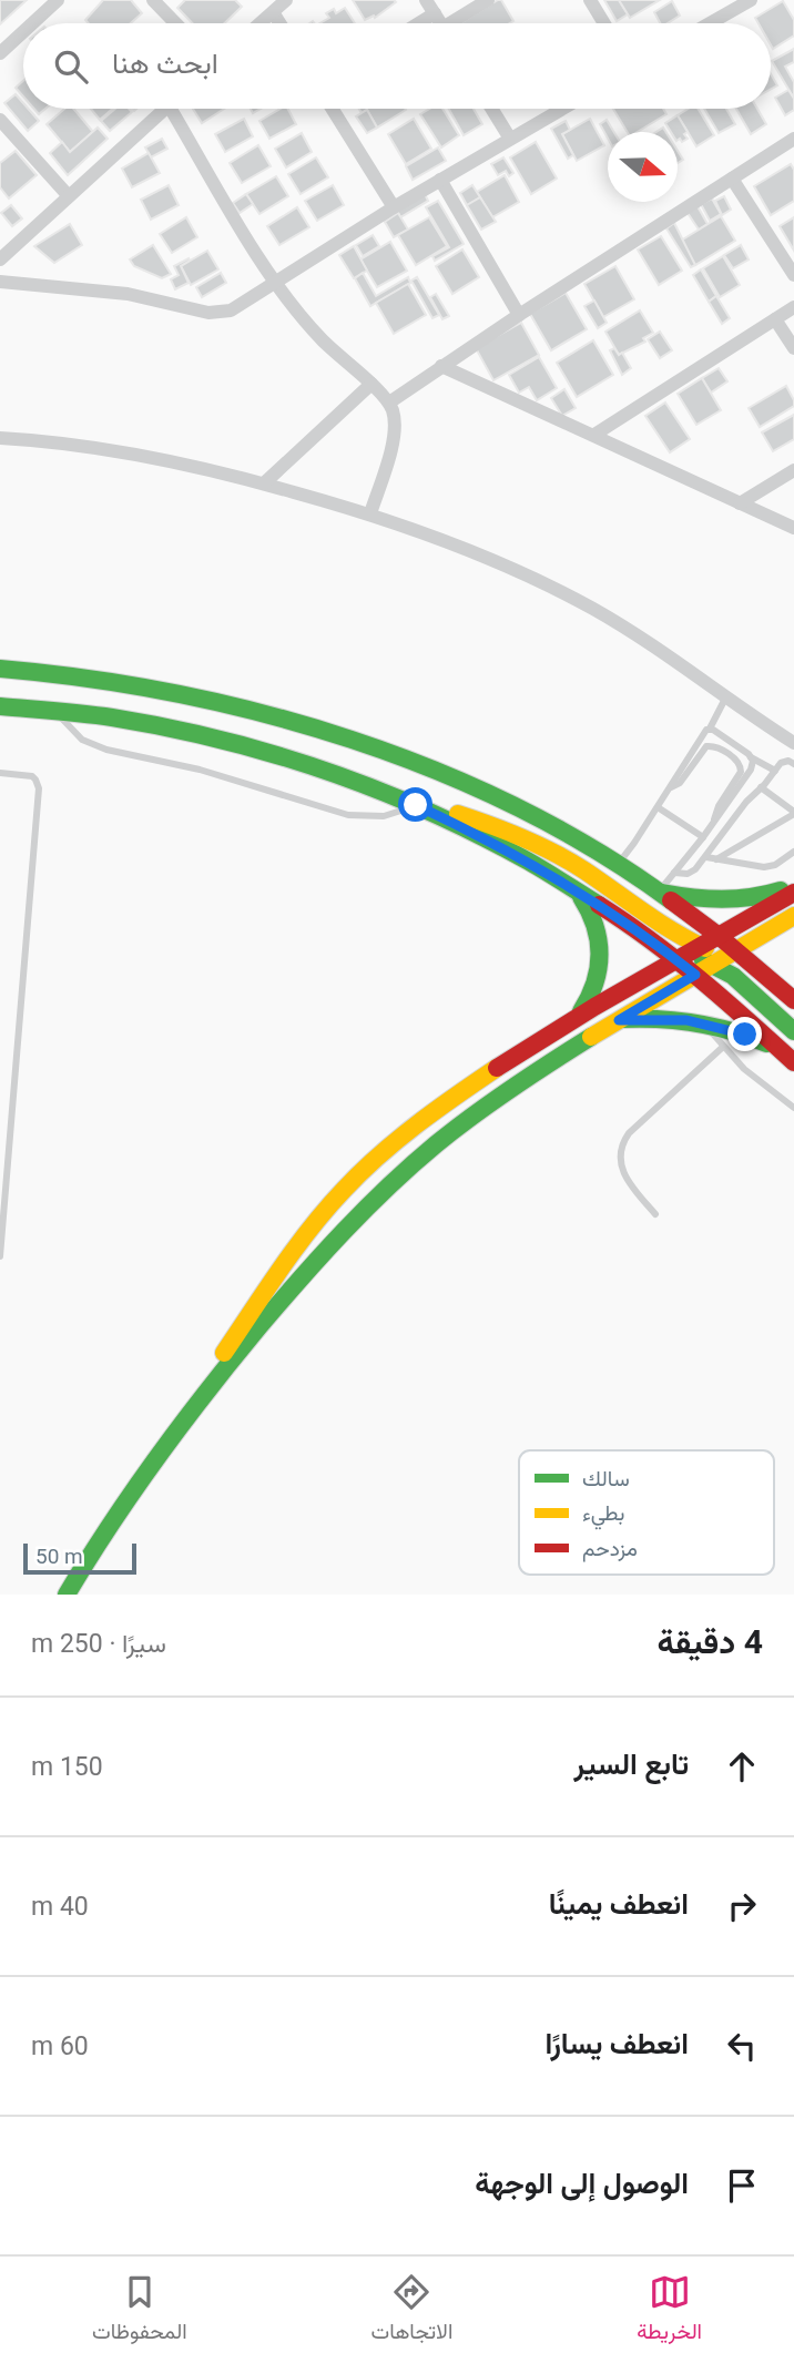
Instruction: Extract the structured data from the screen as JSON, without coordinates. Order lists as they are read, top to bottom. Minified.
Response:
{"legend":["سالك","بطيء","مزدحم"],"scale_bar":"50 m","north":"right","page":{"search":"ابحث هنا","scale":"50 m","heading":["4 دقيقة","سيرًا · 250 m"],"list":[["تابع السير","150 m"],["انعطف يمينًا","40 m"],["انعطف يسارًا","60 m"],"الوصول إلى الوجهة"],"nav":["الخريطة","الاتجاهات","المحفوظات"]}}
